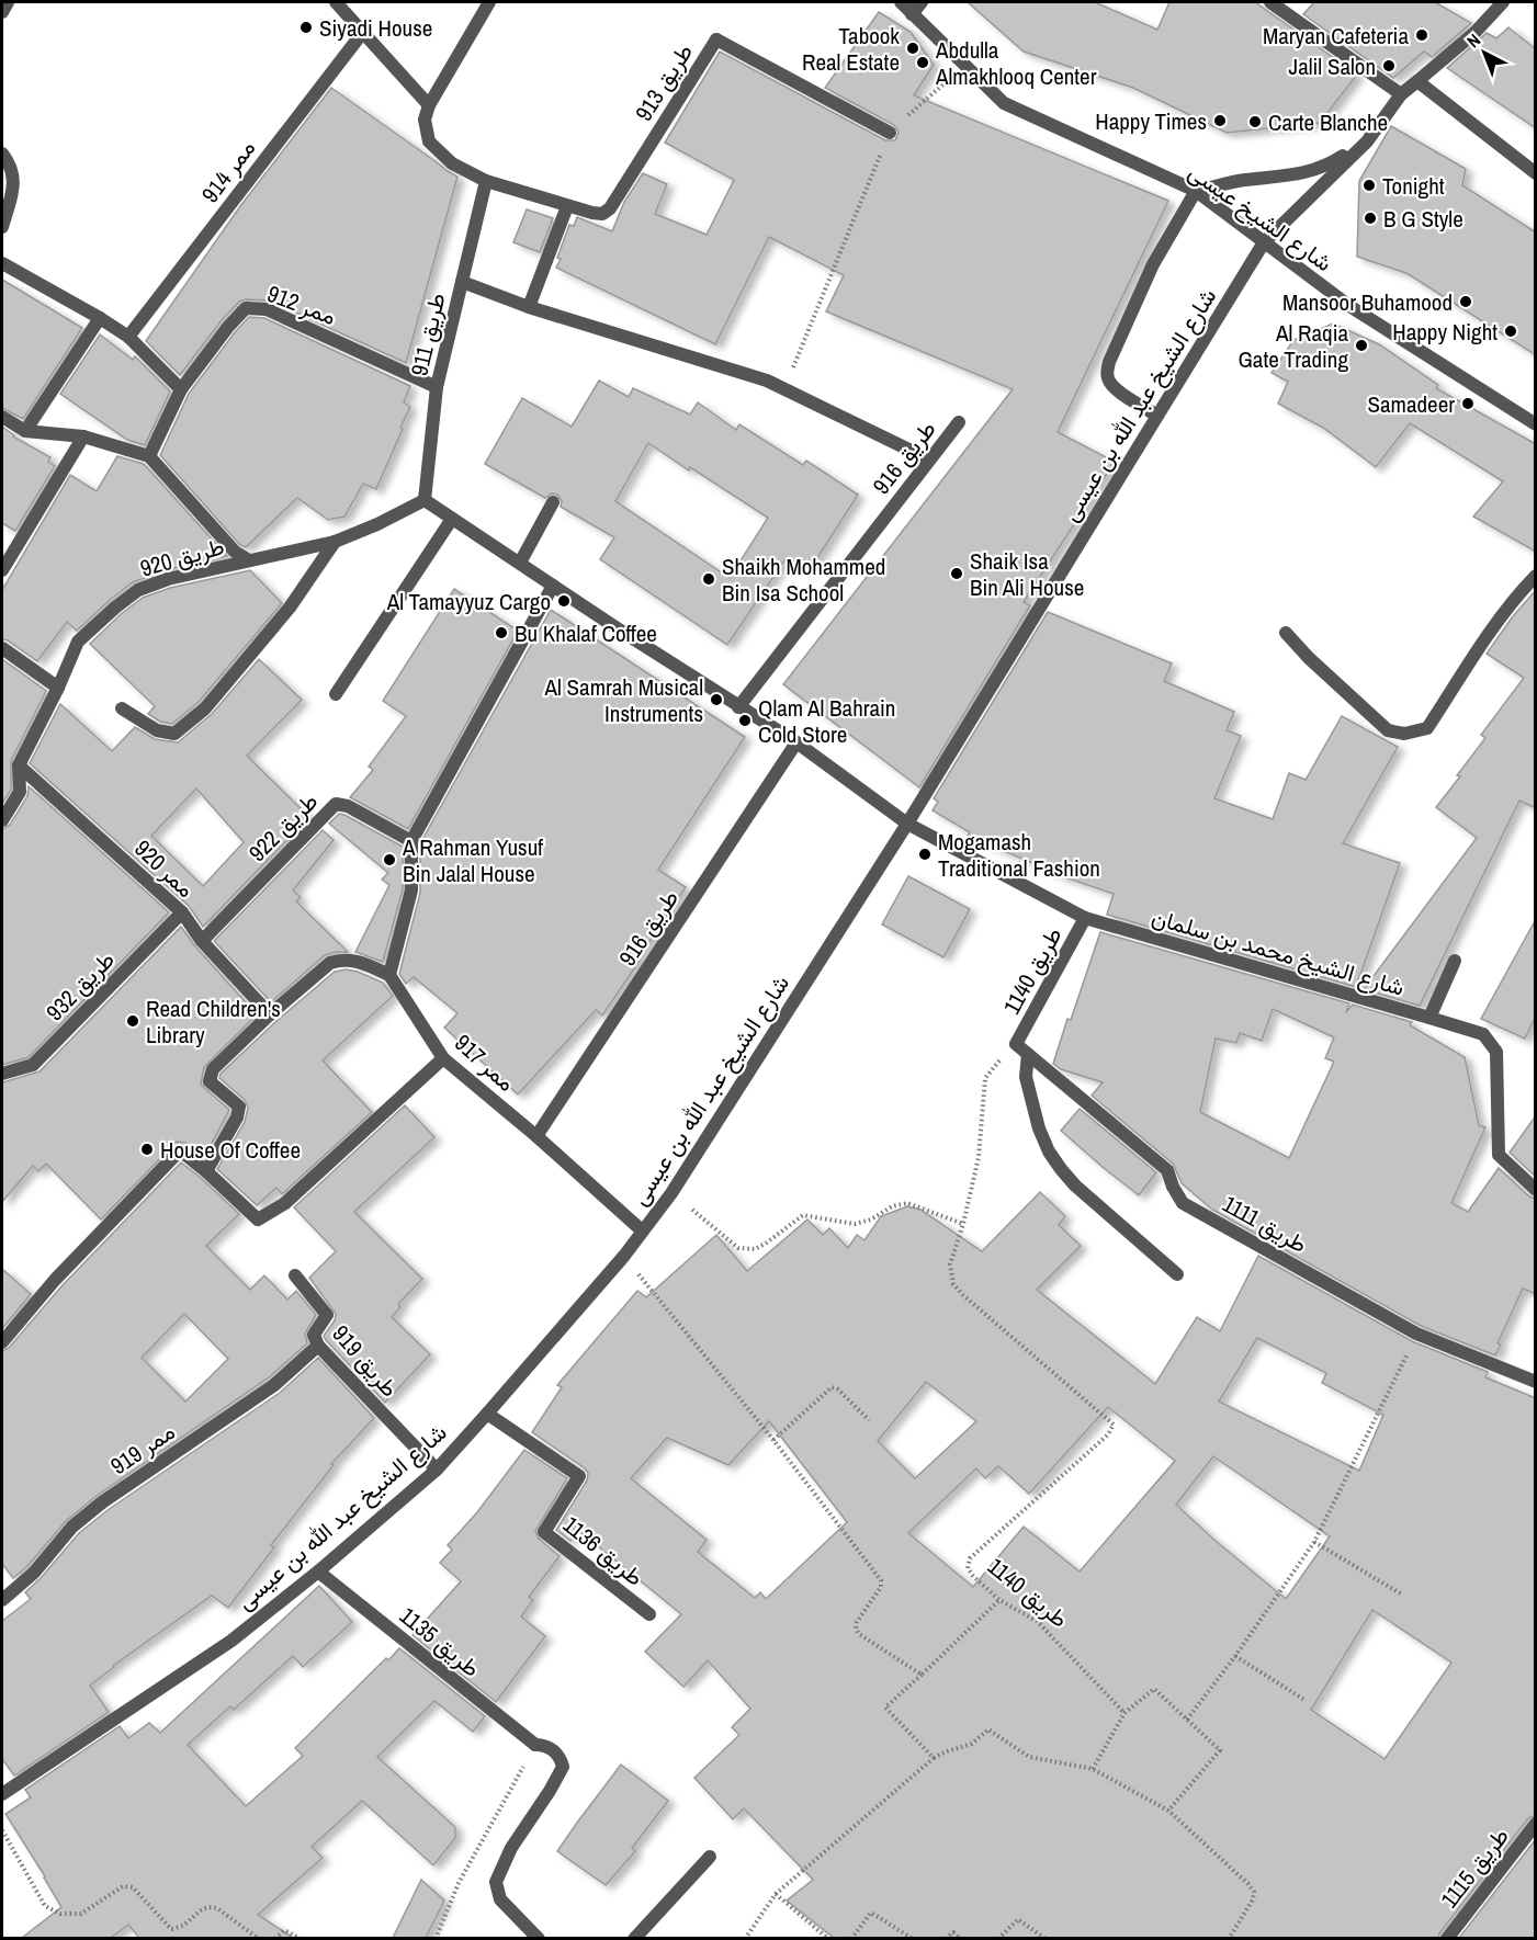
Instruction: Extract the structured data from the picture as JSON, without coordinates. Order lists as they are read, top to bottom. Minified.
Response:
{"streets":{"street":["طريق 913","ممر 914","شارع الشيخ عيسى","ممر 912","طريق 911","شارع الشيخ عبد الله بن عيسى","طريق 916","طريق 920","طريق 922","ممر 920","شارع الشيخ محمد بن سلمان","طريق 1140","طريق 932","ممر 917","طريق 1111","طريق 919","ممر 919","طريق 1136","طريق 1135","طريق 1115"]},"crossings":[["طريق 913","طريق 911"],["شارع الشيخ عيسى","شارع الشيخ عبد الله بن عيسى"],["ممر 912","طريق 911"],["شارع الشيخ عبد الله بن عيسى","شارع الشيخ محمد بن سلمان"],["شارع الشيخ عبد الله بن عيسى","ممر 917"],["شارع الشيخ عبد الله بن عيسى","طريق 919"],["شارع الشيخ عبد الله بن عيسى","طريق 1136"],["شارع الشيخ عبد الله بن عيسى","طريق 1135"],["طريق 916","ممر 917"],["طريق 920","ممر 920"],["طريق 922","ممر 920"],["ممر 920","طريق 932"],["شارع الشيخ محمد بن سلمان","طريق 1140"],["طريق 1140","طريق 1111"],["طريق 919","ممر 919"]],"places":["Siyadi House","Maryan Cafeteria","Tabook Real Estate","Abdulla Almakhlooq Center","Jalil Salon","Happy Times","Carte Blanche","Tonight","B G Style","Mansoor Buhamood","Happy Night","Al Raqia Gate Trading","Samadeer","Shaik Isa Bin Ali House","Shaikh Mohammed Bin Isa School","Al Tamayyuz Cargo","Bu Khalaf Coffee","Al Samrah Musical Instruments","Qlam Al Bahrain Cold Store","Mogamash Traditional Fashion","A Rahman Yusuf Bin Jalal House","Read Children's Library","House Of Coffee"],"north":"top left"}
